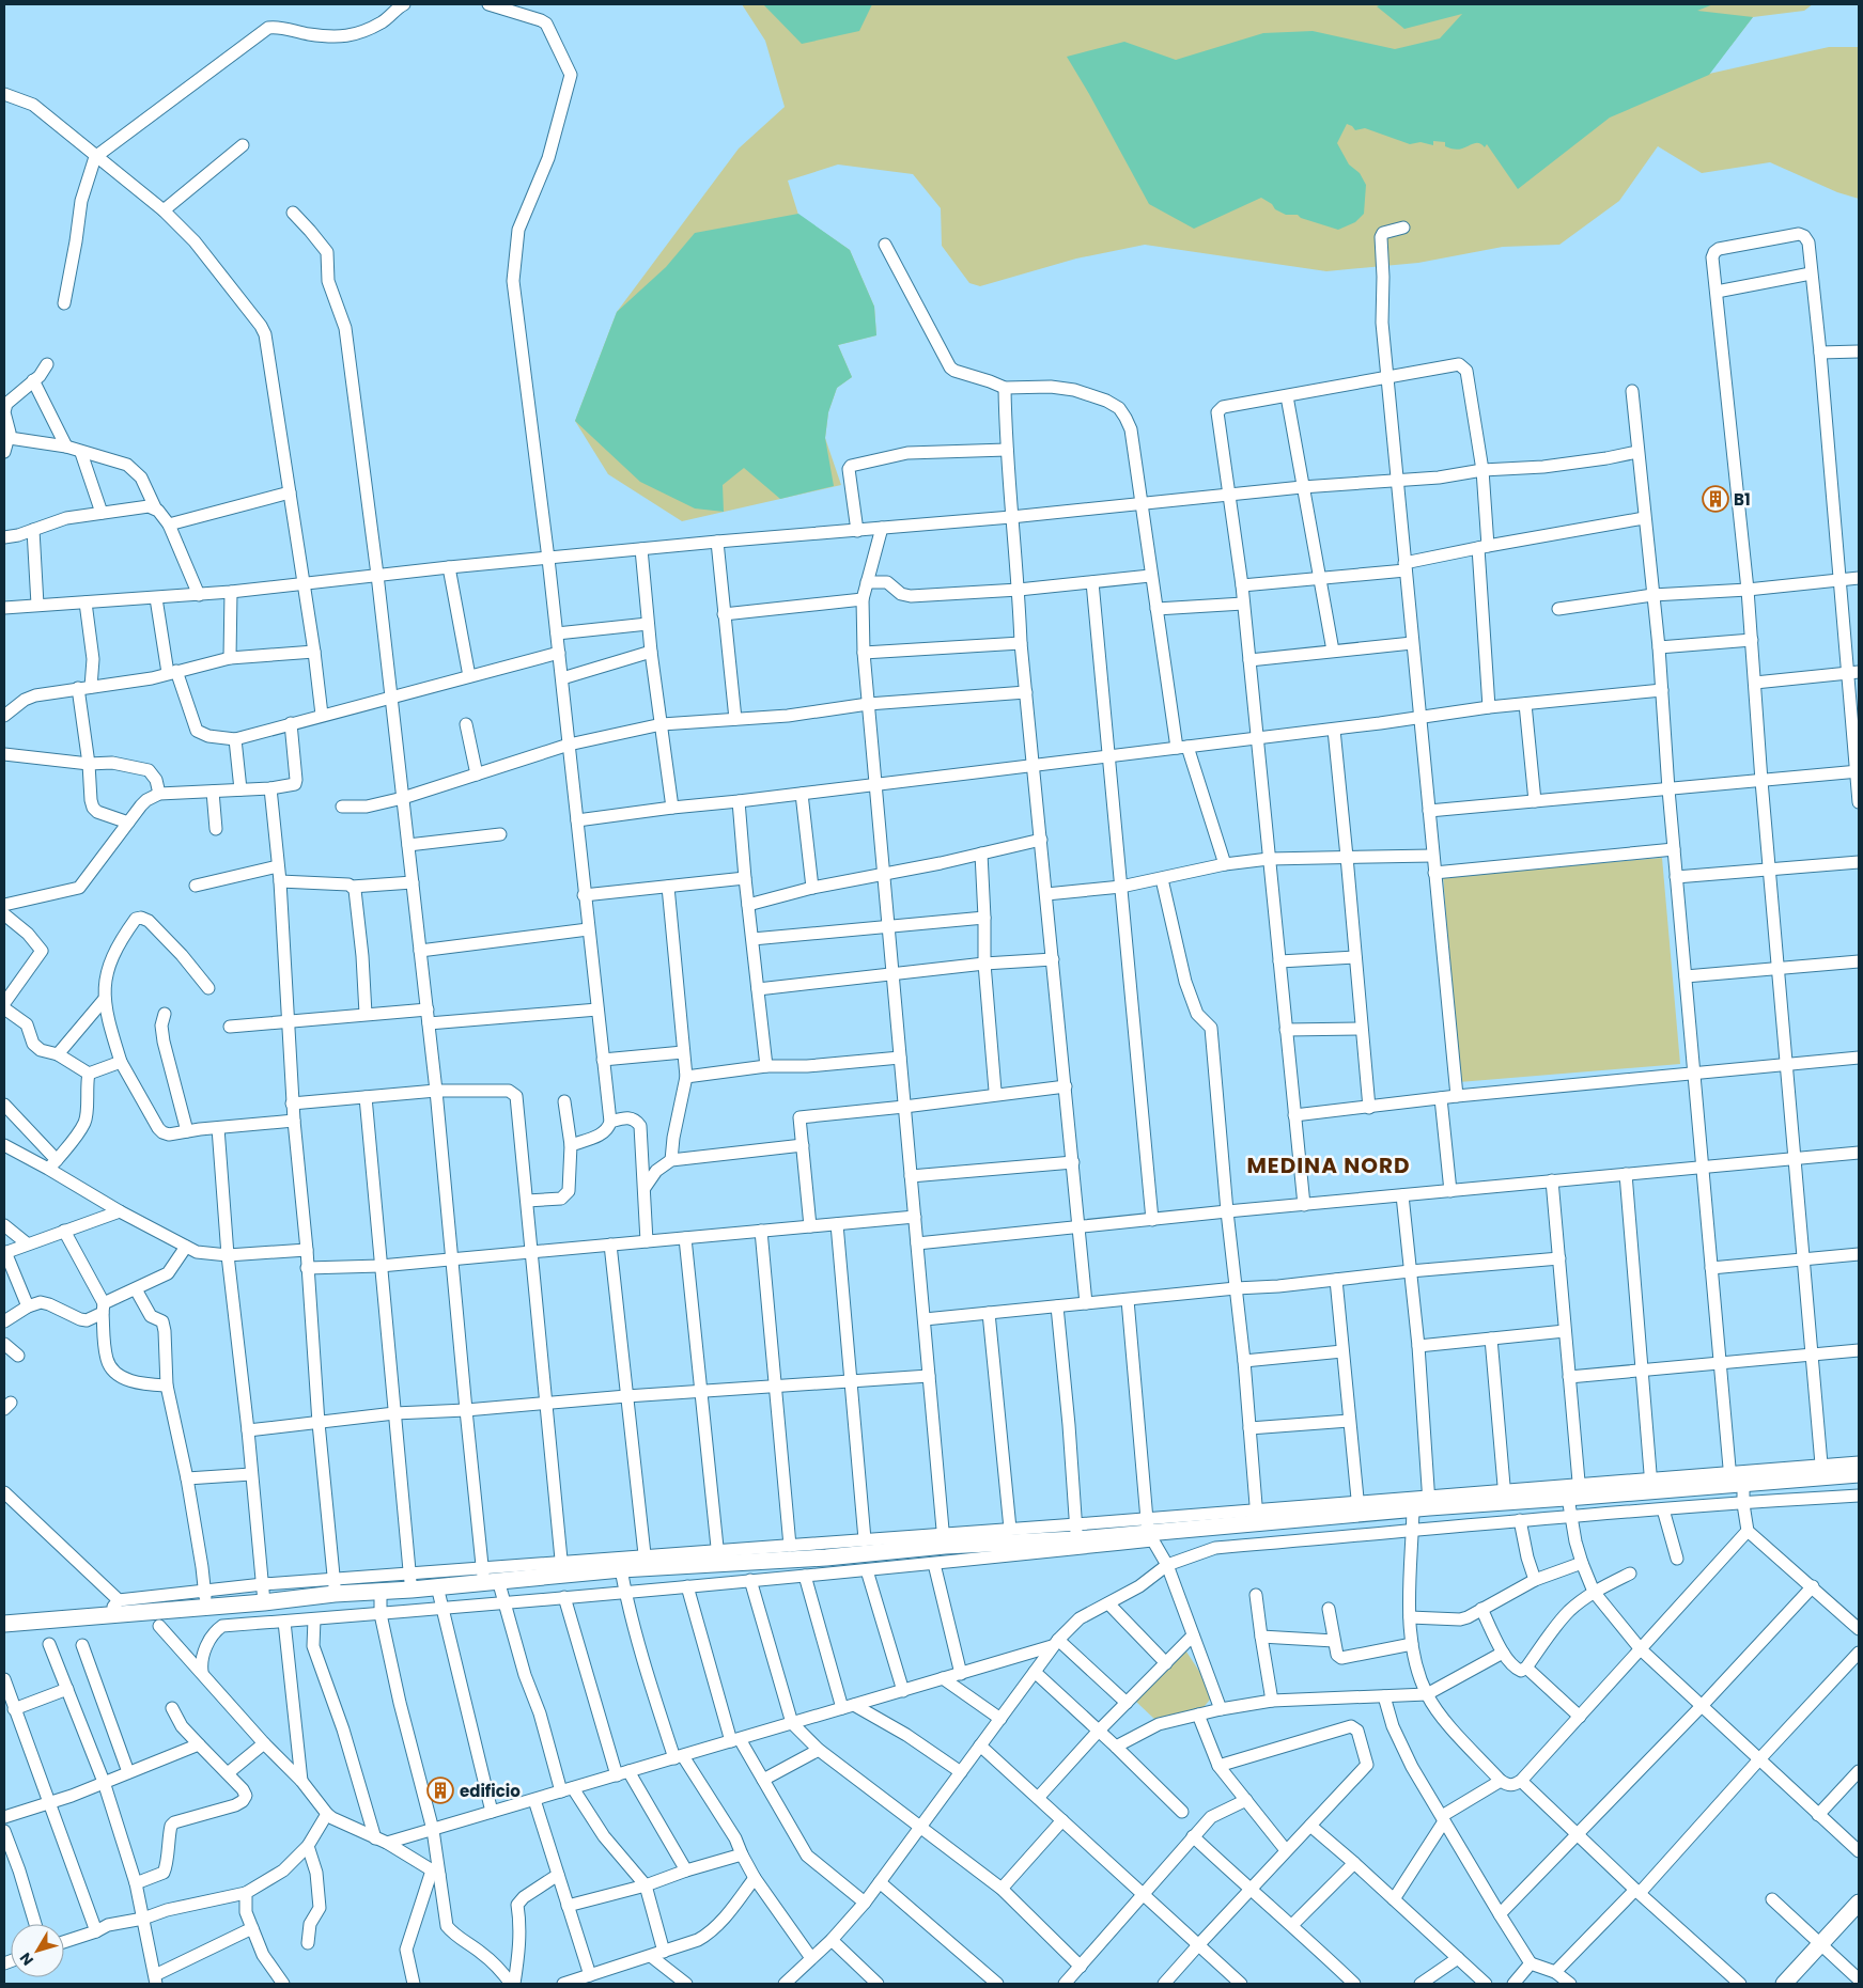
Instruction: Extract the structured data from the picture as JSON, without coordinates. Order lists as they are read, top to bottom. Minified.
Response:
{"districts":["MEDINA NORD"],"places":{"building":["B1","edificio"]},"north":"bottom left"}
